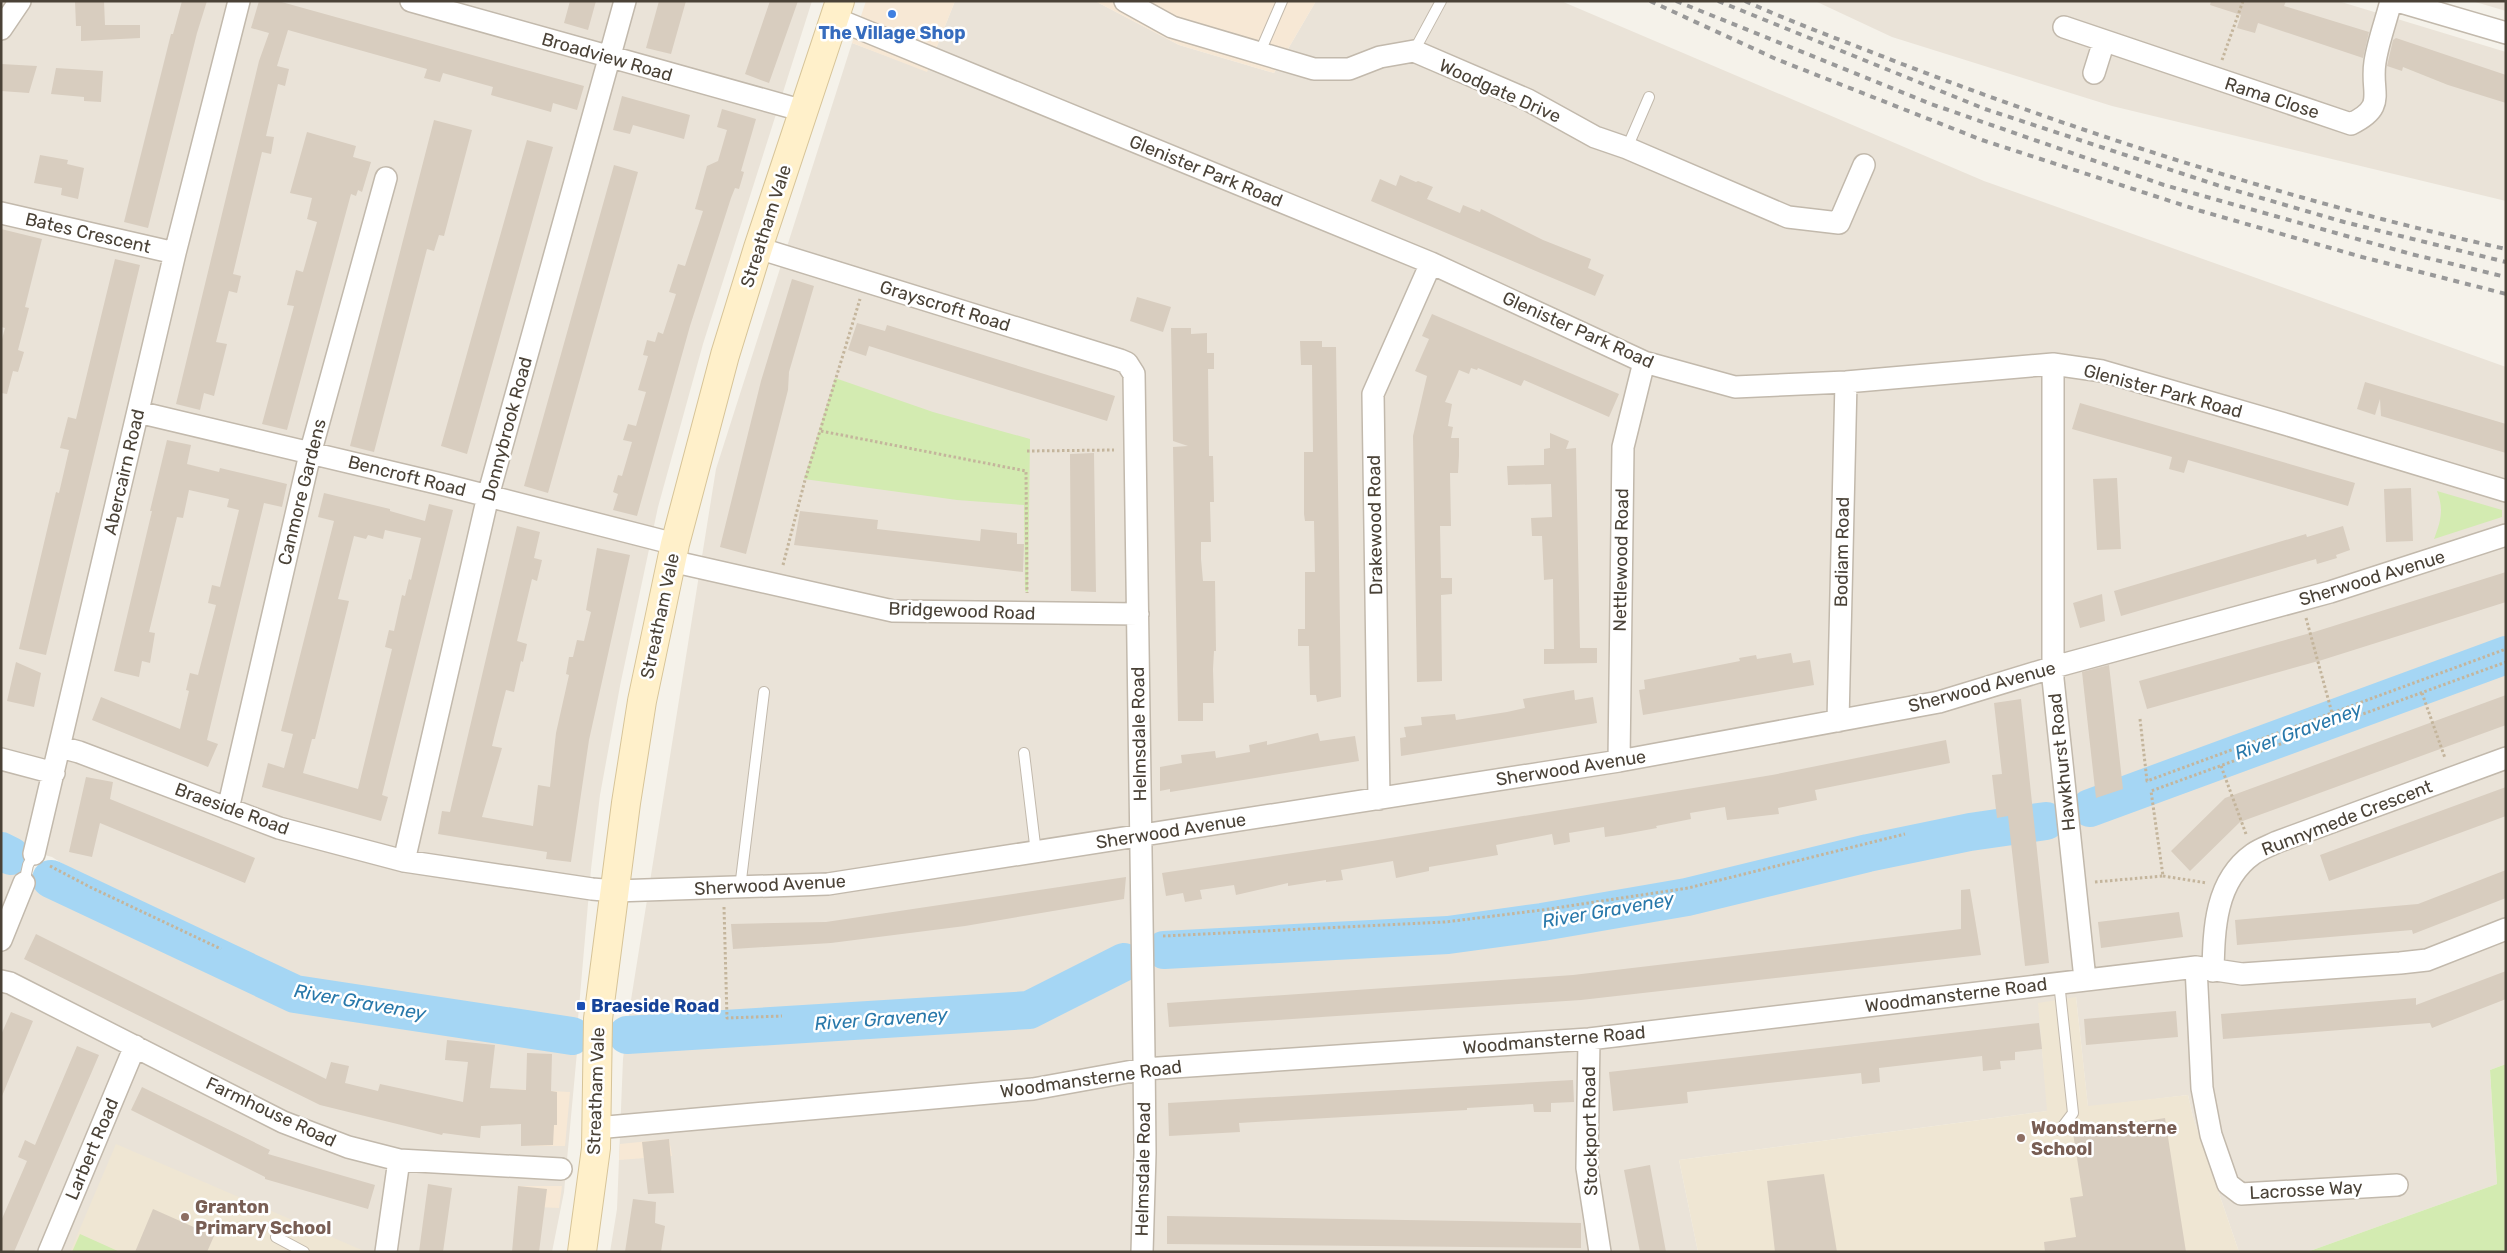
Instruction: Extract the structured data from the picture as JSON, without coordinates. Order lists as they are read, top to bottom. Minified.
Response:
{"streets":{"main road":["Streatham Vale"],"street":["Broadview Road","Woodgate Drive","Rama Close","Glenister Park Road","Bates Crescent","Grayscroft Road","Donnybrook Road","Abercairn Road","Bencroft Road","Canmore Gardens","Drakewood Road","Bodiam Road","Nettlewood Road","Sherwood Avenue","Bridgewood Road","Helmsdale Road","Hawkhurst Road","Braeside Road","Runnymede Crescent","Woodmansterne Road","Farmhouse Road","Stockport Road","Larbert Road","Lacrosse Way"]},"crossings":[["Broadview Road","Streatham Vale"],["Broadview Road","Donnybrook Road"],["Glenister Park Road","Streatham Vale"],["Glenister Park Road","Drakewood Road"],["Glenister Park Road","Bodiam Road"],["Glenister Park Road","Nettlewood Road"],["Glenister Park Road","Hawkhurst Road"],["Streatham Vale","Grayscroft Road"],["Streatham Vale","Bencroft Road"],["Streatham Vale","Sherwood Avenue"],["Streatham Vale","Bridgewood Road"],["Streatham Vale","Braeside Road"],["Streatham Vale","Woodmansterne Road"],["Bates Crescent","Abercairn Road"],["Grayscroft Road","Helmsdale Road"],["Donnybrook Road","Bencroft Road"],["Donnybrook Road","Braeside Road"],["Abercairn Road","Bencroft Road"],["Abercairn Road","Braeside Road"],["Bencroft Road","Canmore Gardens"],["Bencroft Road","Bridgewood Road"],["Canmore Gardens","Braeside Road"],["Drakewood Road","Sherwood Avenue"],["Bodiam Road","Sherwood Avenue"],["Nettlewood Road","Sherwood Avenue"],["Sherwood Avenue","Helmsdale Road"],["Sherwood Avenue","Hawkhurst Road"],["Sherwood Avenue","Braeside Road"],["Bridgewood Road","Helmsdale Road"],["Helmsdale Road","Woodmansterne Road"],["Hawkhurst Road","Woodmansterne Road"],["Runnymede Crescent","Woodmansterne Road"],["Runnymede Crescent","Lacrosse Way"],["Woodmansterne Road","Stockport Road"],["Woodmansterne Road","Lacrosse Way"],["Farmhouse Road","Larbert Road"]],"water":["River Graveney"],"places":{"other":["The Village Shop","Woodmansterne School","Granton Primary School"],"transit":["Braeside Road"]}}
